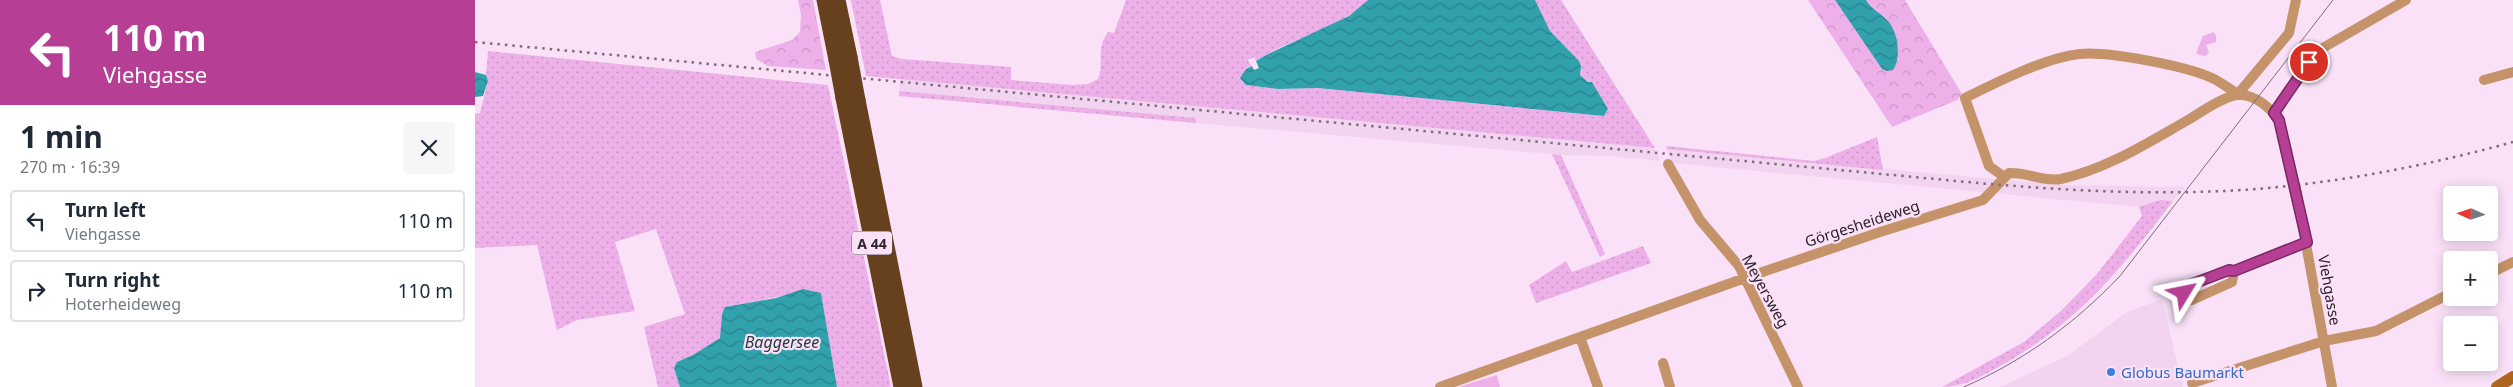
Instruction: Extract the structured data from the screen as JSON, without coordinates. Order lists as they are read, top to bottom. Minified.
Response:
{"streets":{"highway":["A 44"],"street":["Görgesheideweg","Viehgasse","Meyersweg"]},"crossings":[["Görgesheideweg","Meyersweg"]],"water":["Baggersee"],"places":["Globus Baumarkt"],"north":"left","page":{"turn":["110 m","Viehgasse"],"heading":["1 min","270 m · 16:39"],"map_buttons":["+","−"],"list":[{"name":"Turn left","note":"Viehgasse","value":"110 m"},{"name":"Turn right","note":"Hoterheideweg","value":"110 m"}]}}
